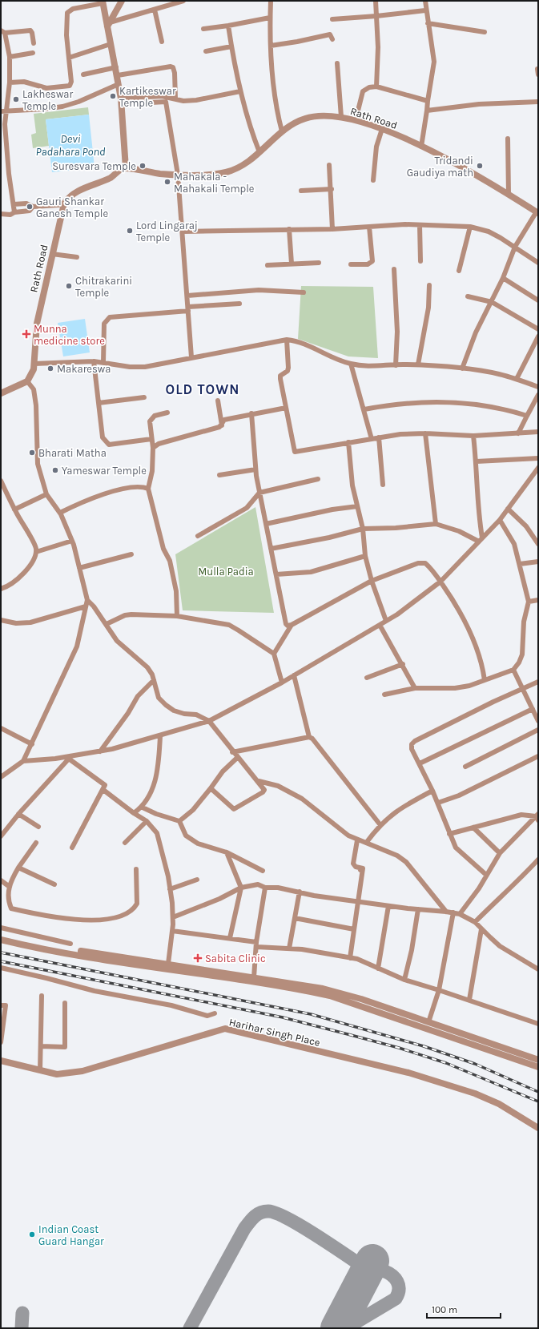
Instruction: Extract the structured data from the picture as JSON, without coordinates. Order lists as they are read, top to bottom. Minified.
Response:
{"streets":{"street":["Rath Road","Harihar Singh Place"]},"districts":["OLD TOWN"],"water":["Devi Padahara Pond"],"parks":["Mulla Padia"],"places":{"other":["Kartikeswar Temple","Lakheswar Temple","Suresvara Temple","Tridandi Gaudiya math","Mahakala - Mahakali Temple","Gauri Shankar Ganesh Temple","Lord Lingaraj Temple","Chitrakarini Temple","Makareswa","Bharati Matha","Yameswar Temple","Indian Coast Guard Hangar"],"health":["Munna medicine store","Sabita Clinic"]},"scale_bar":"100 m"}
